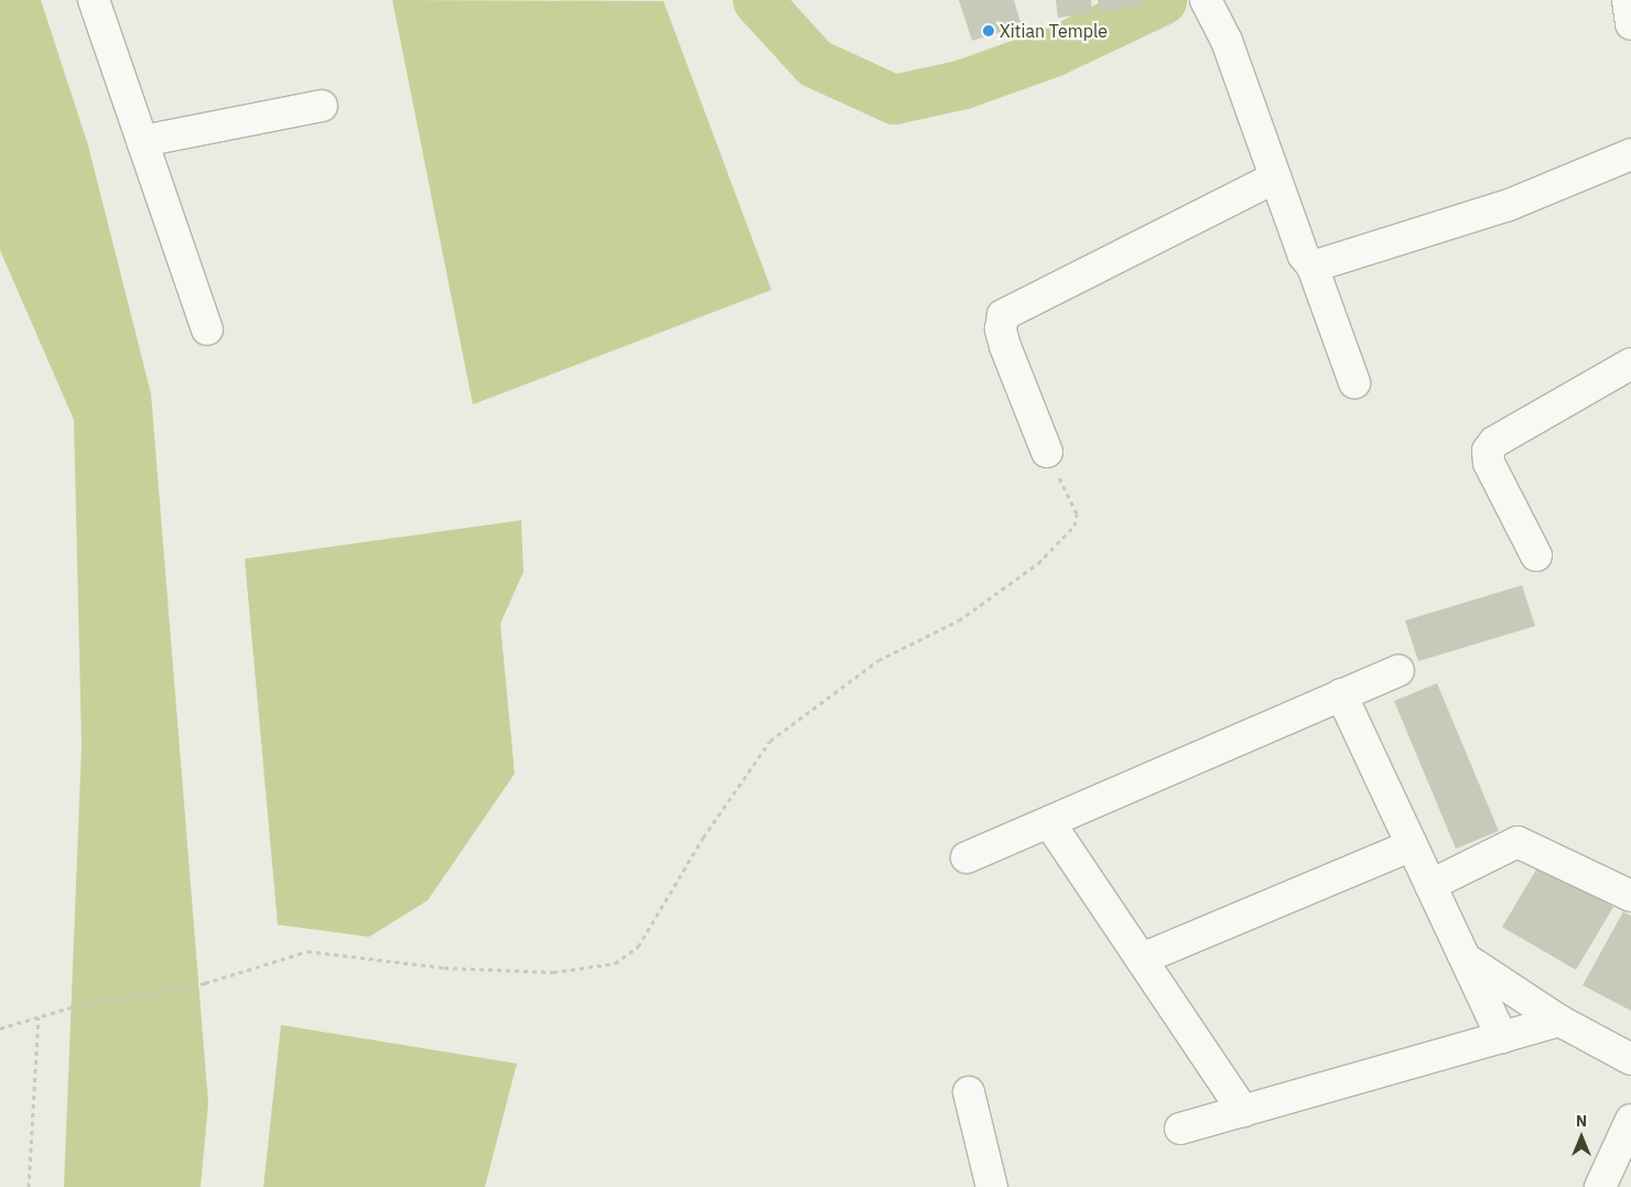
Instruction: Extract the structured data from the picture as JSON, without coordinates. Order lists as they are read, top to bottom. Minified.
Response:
{"places":["Xitian Temple"],"north":"top"}
